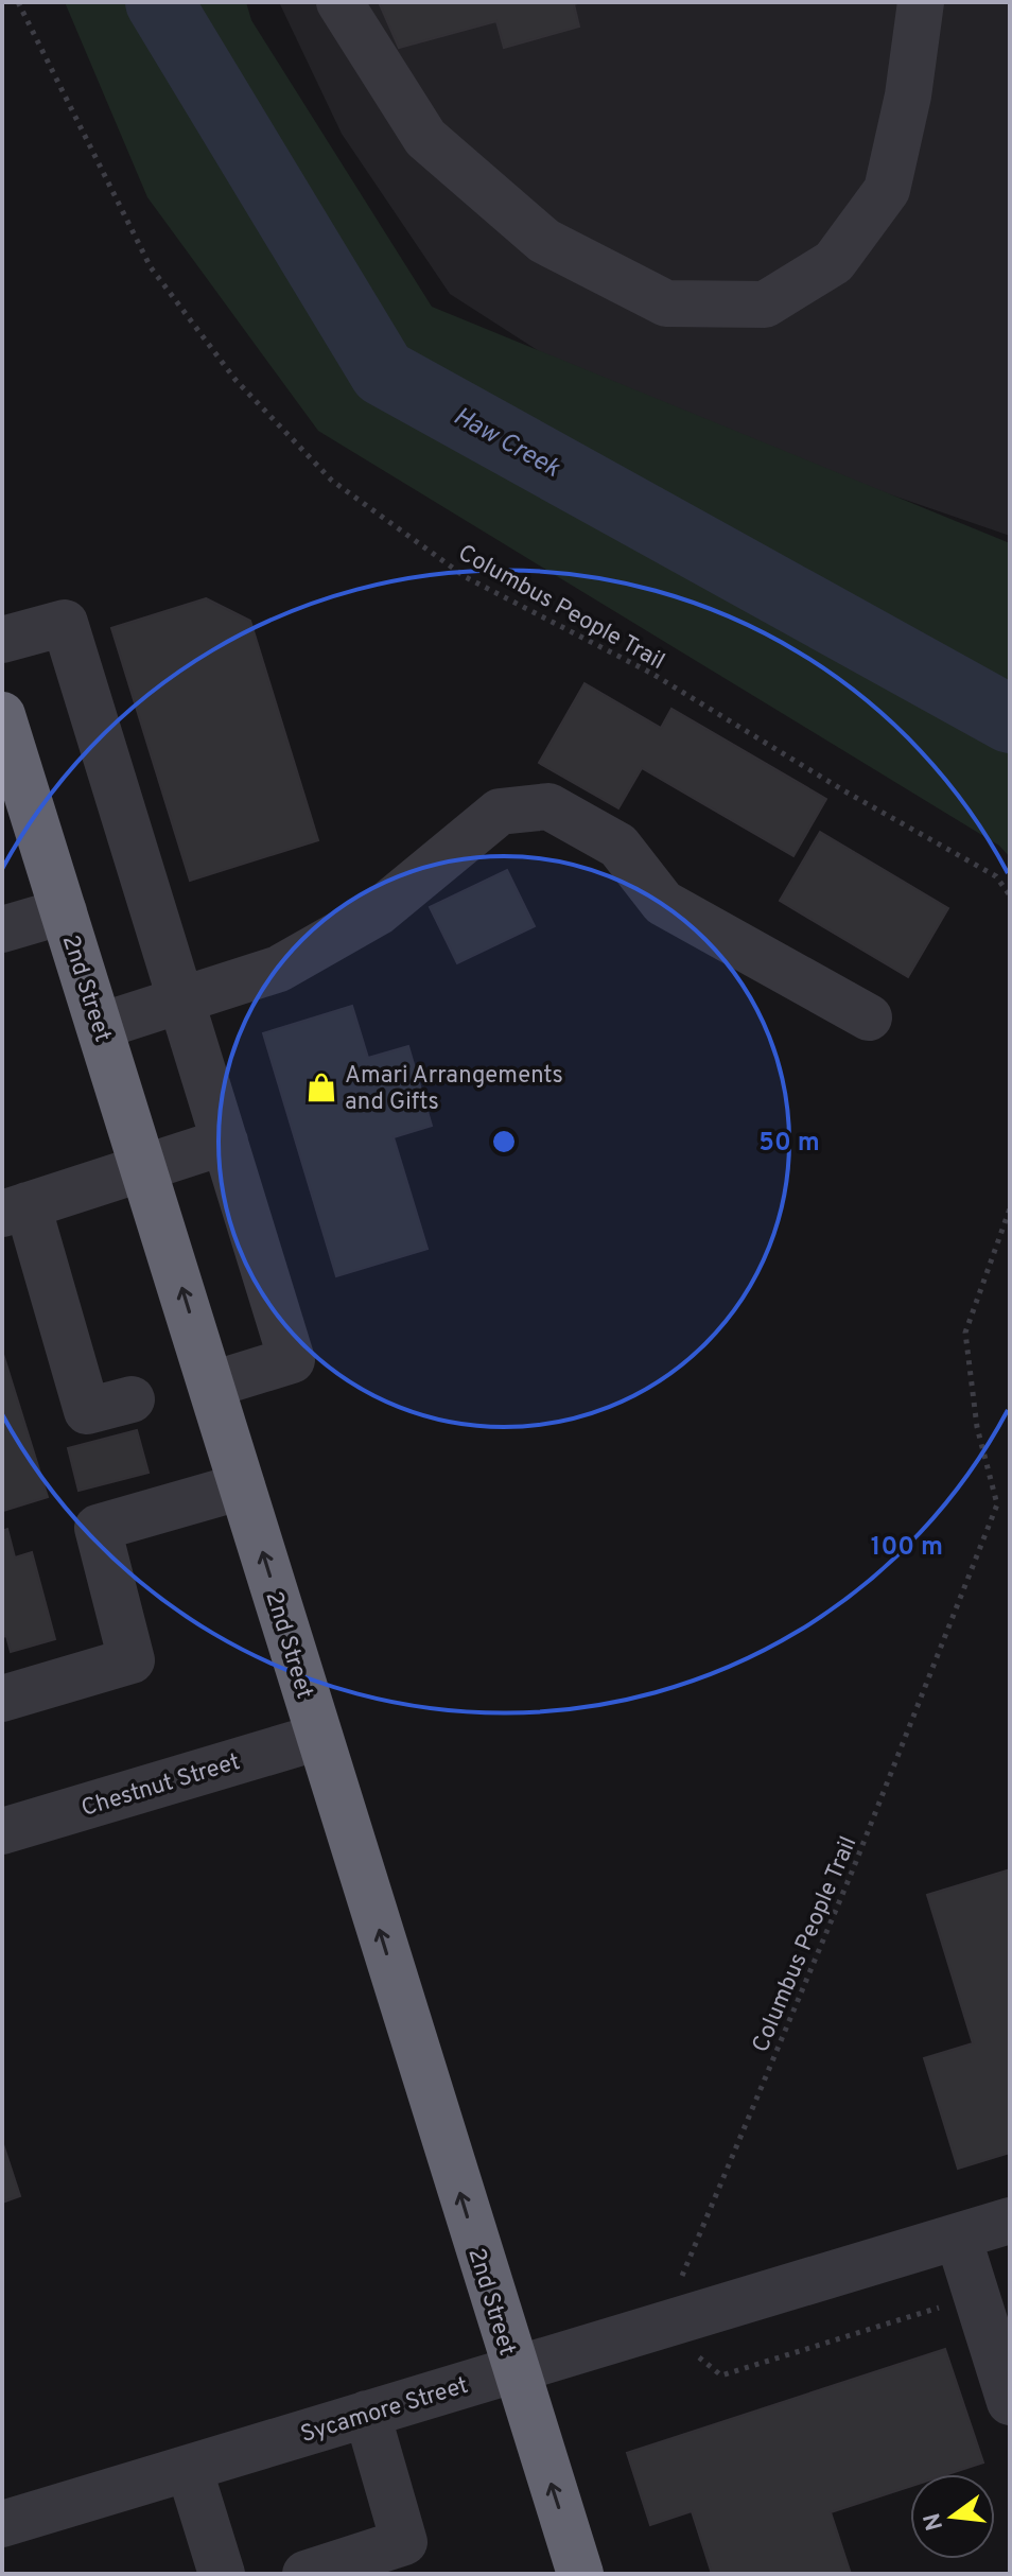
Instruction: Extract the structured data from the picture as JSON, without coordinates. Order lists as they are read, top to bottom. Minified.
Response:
{"streets":{"highway":["2nd Street"],"street":["Chestnut Street","Sycamore Street"],"path":["Columbus People Trail"]},"crossings":[["Columbus People Trail","Sycamore Street"],["2nd Street","Chestnut Street"],["2nd Street","Sycamore Street"]],"one_way":["2nd Street"],"water":["Haw Creek"],"places":{"shop":["Amari Arrangements and Gifts"]},"north":"left","rings":["50 m","100 m"]}
